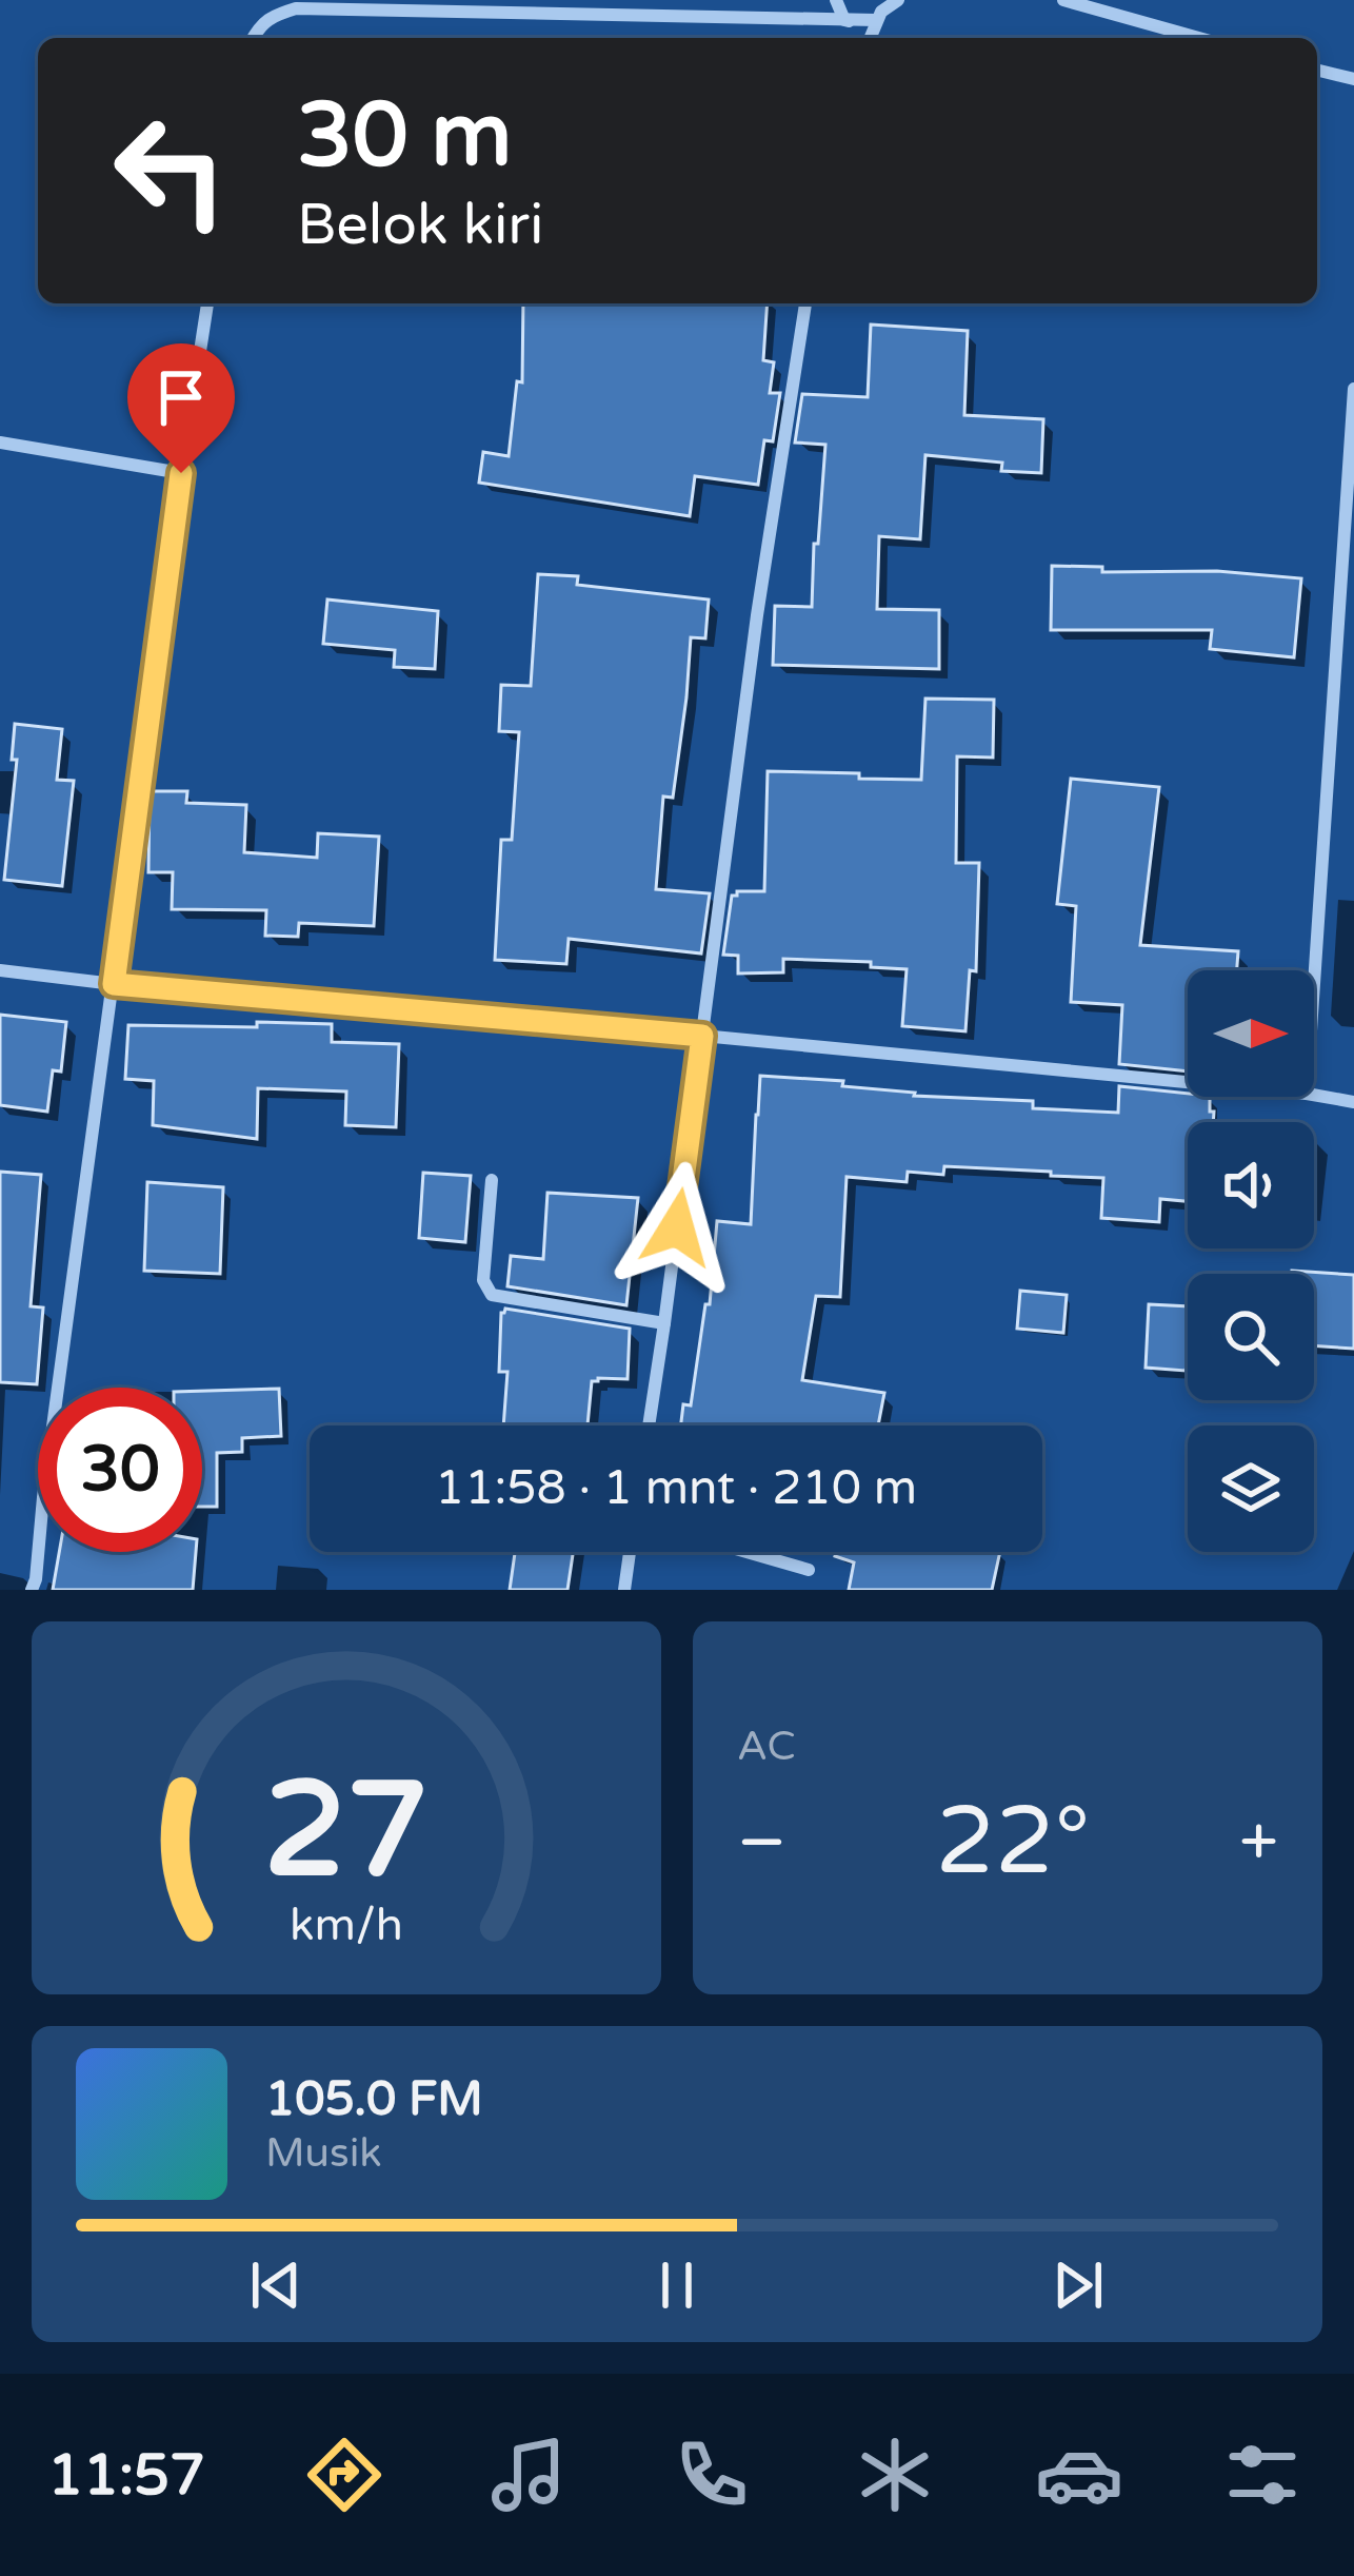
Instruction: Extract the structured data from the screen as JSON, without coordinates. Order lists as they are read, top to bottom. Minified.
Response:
{"north":"right","page":{"turn":["30 m","Belok kiri"],"limit":"30","trip":"11:58 · 1 mnt · 210 m","tile":"AC","heat":["−","22°","+"],"song":["105.0 FM","Musik"],"tabs":"11:57","gauge":["27","km/h"]}}
